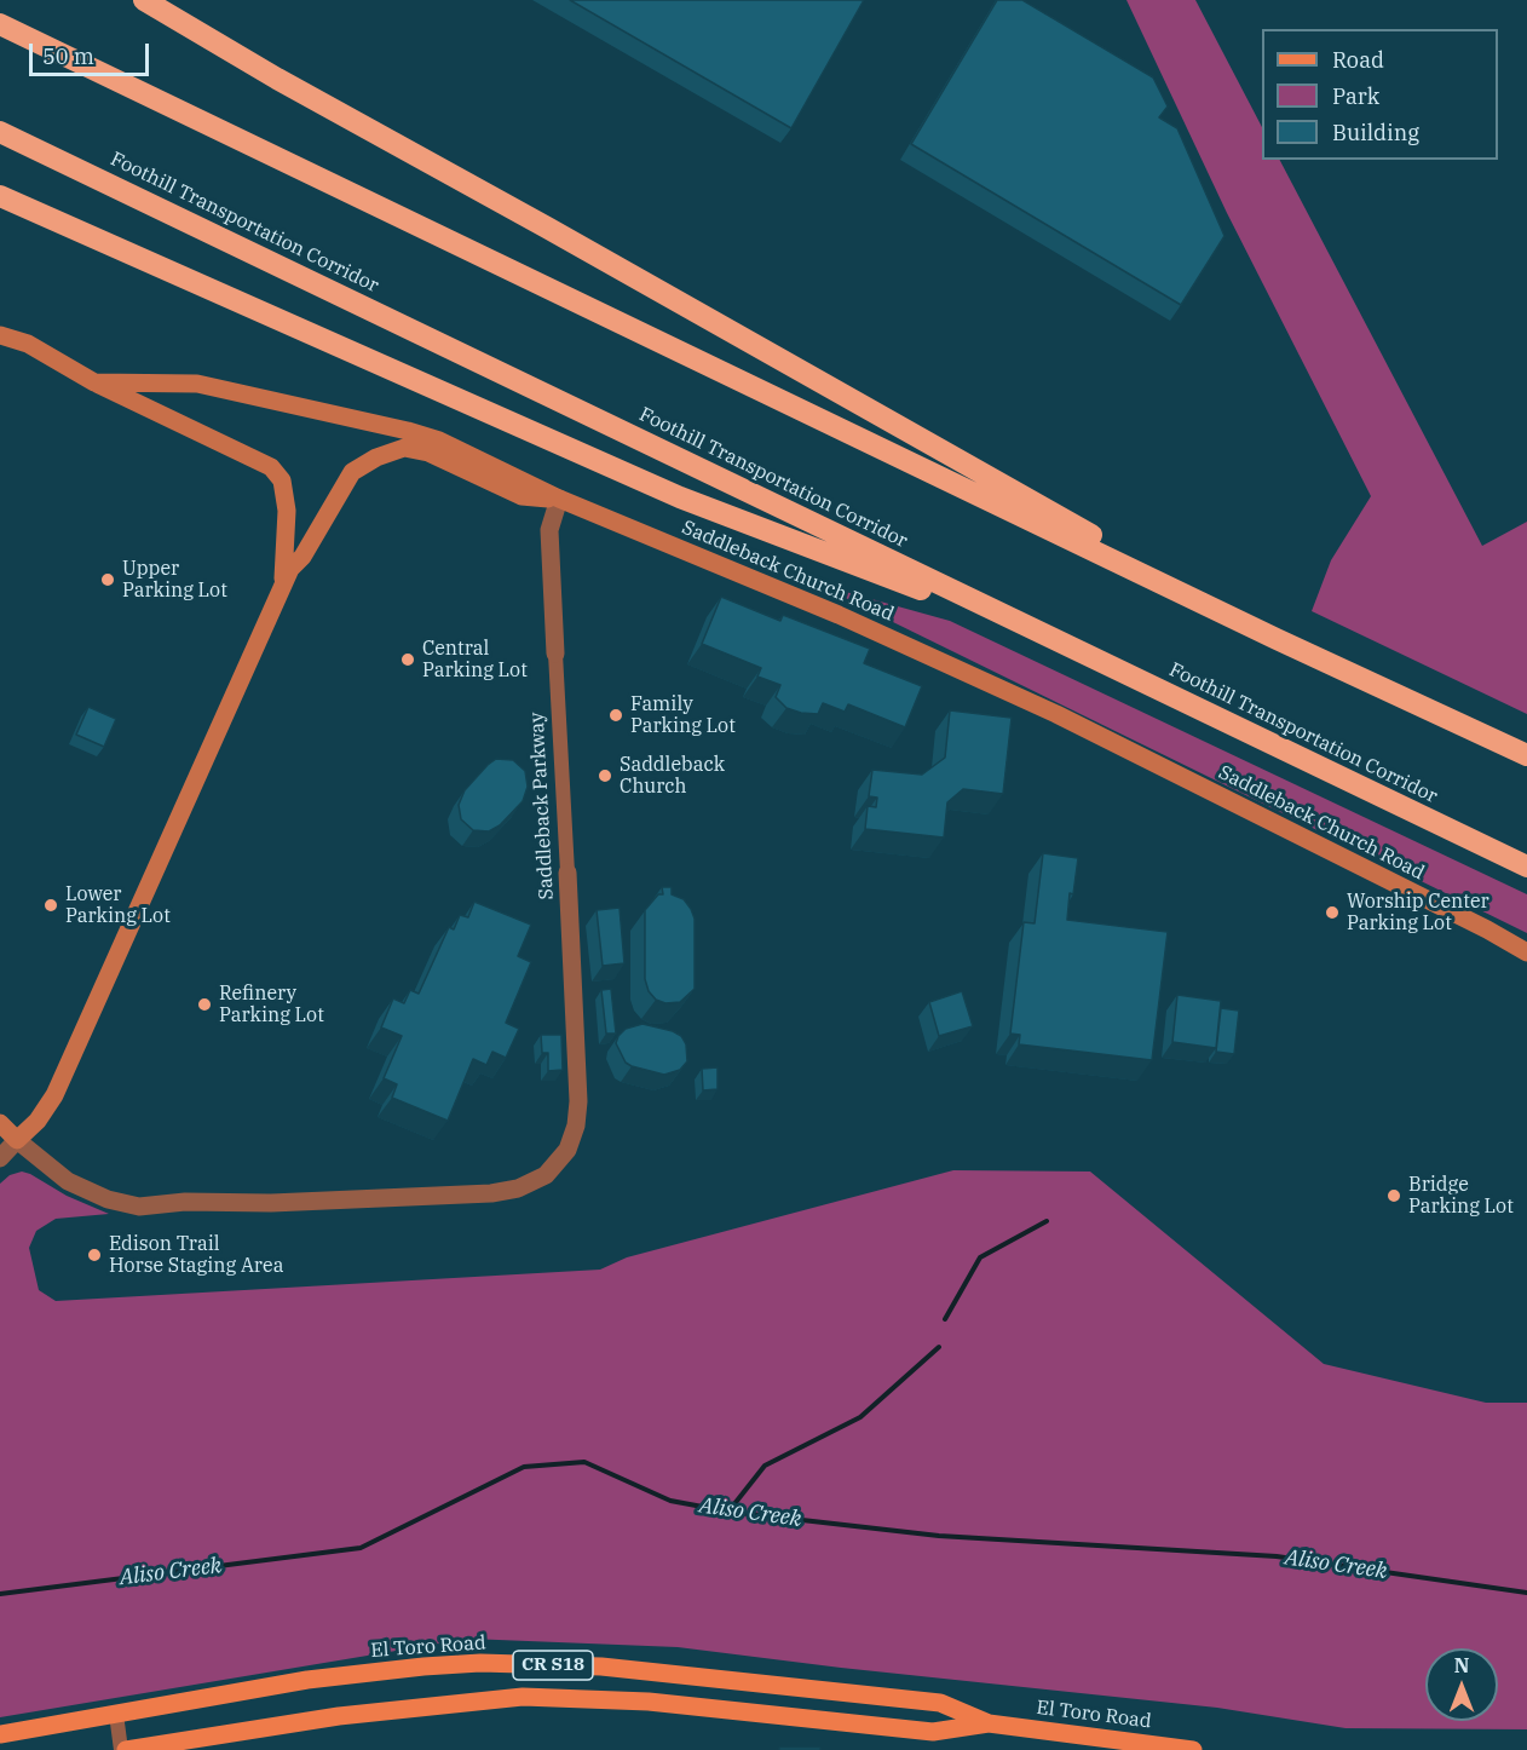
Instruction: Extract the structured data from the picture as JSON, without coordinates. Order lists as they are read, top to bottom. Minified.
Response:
{"streets":{"highway":["Foothill Transportation Corridor"],"main road":["Saddleback Church Road","El Toro Road","CR S18"],"street":["Saddleback Parkway"]},"crossings":[["Saddleback Church Road","Saddleback Parkway"]],"water":["Aliso Creek"],"places":["Upper Parking Lot","Central Parking Lot","Family Parking Lot","Saddleback Church","Lower Parking Lot","Worship Center Parking Lot","Refinery Parking Lot","Bridge Parking Lot","Edison Trail Horse Staging Area"],"legend":["Road","Park","Building"],"scale_bar":"50 m","north":"top"}
